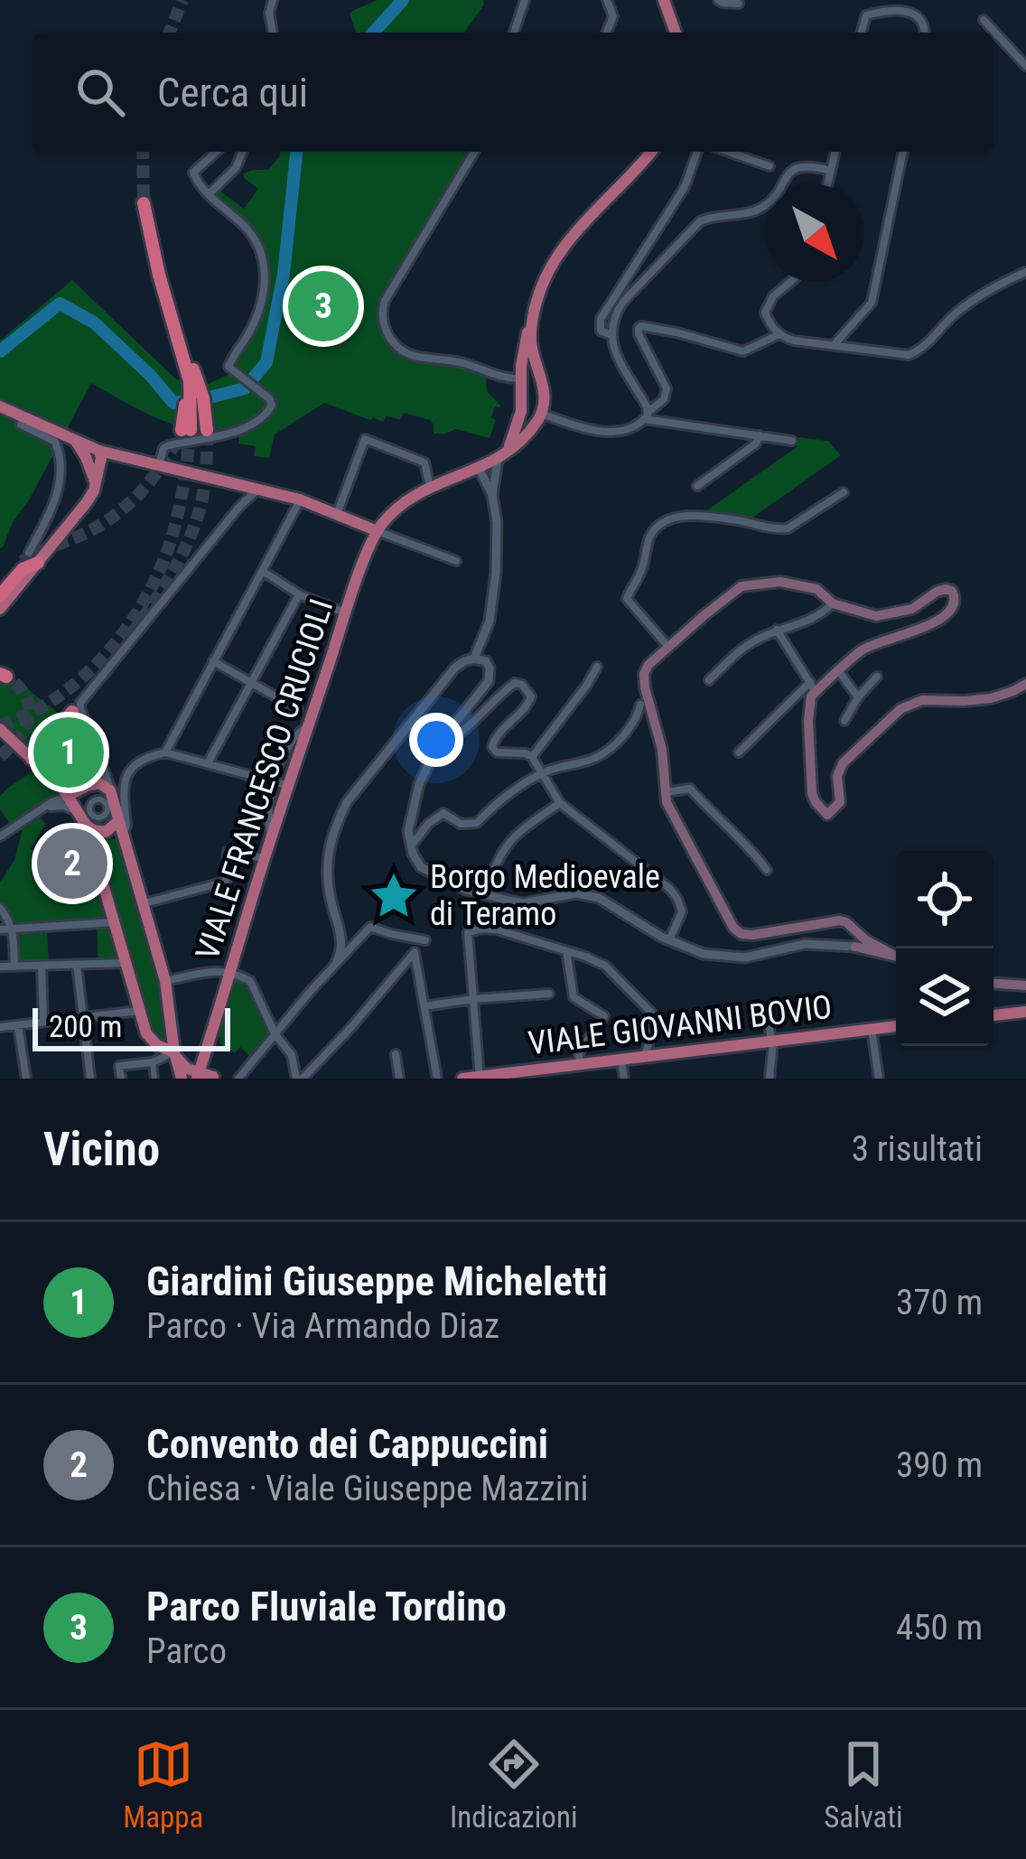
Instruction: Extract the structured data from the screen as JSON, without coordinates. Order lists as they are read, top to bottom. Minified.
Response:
{"streets":{"main road":["VIALE FRANCESCO CRUCIOLI","VIALE GIOVANNI BOVIO"]},"places":{"place":["Borgo Medioevale di Teramo"]},"scale_bar":"200 m","north":"bottom right","page":{"search":"Cerca qui","pins":["3","1","2"],"scale":"200 m","heading":["Vicino","3 risultati"],"list":[{"mark":"1","name":"Giardini Giuseppe Micheletti","note":"Parco · Via Armando Diaz","value":"370 m"},{"mark":"2","name":"Convento dei Cappuccini","note":"Chiesa · Viale Giuseppe Mazzini","value":"390 m"},{"mark":"3","name":"Parco Fluviale Tordino","note":"Parco","value":"450 m"}],"nav":["Mappa","Indicazioni","Salvati"]}}
